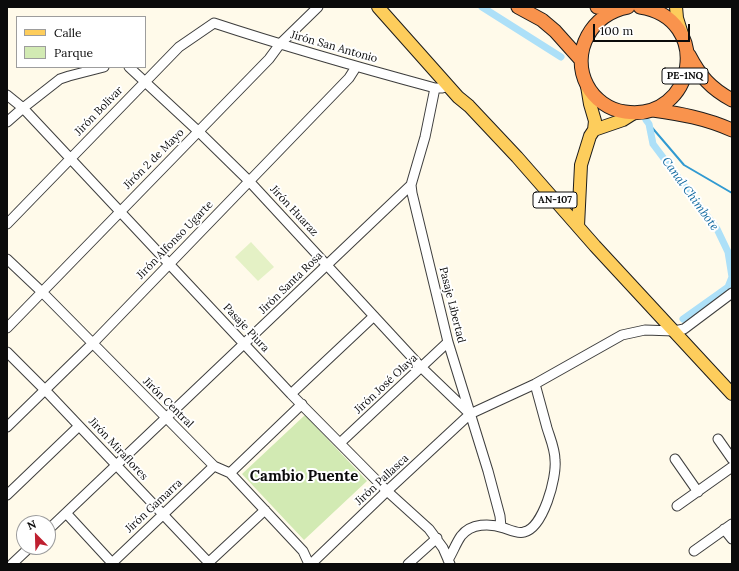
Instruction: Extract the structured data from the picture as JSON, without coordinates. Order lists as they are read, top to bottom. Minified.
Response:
{"streets":{"highway":["PE-1NQ"],"main road":["AN-107"],"street":["Jirón San Antonio","Jirón Bolivar","Jirón 2 de Mayo","Jirón Huaraz","Jirón Alfonso Ugarte","Jirón Santa Rosa","Pasaje Libertad","Pasaje Piura","Jirón José Olaya","Jirón Central","Jirón Miraflores","Jirón Pallasca","Jirón Gamarra"]},"crossings":[["Jirón San Antonio","Jirón Bolivar"],["Jirón San Antonio","Jirón 2 de Mayo"],["Jirón San Antonio","AN-107"],["Jirón San Antonio","Jirón Alfonso Ugarte"],["Jirón San Antonio","Pasaje Libertad"],["Jirón Bolivar","Jirón Huaraz"],["Jirón Bolivar","Pasaje Piura"],["Jirón 2 de Mayo","Jirón Huaraz"],["Jirón 2 de Mayo","Pasaje Piura"],["Jirón 2 de Mayo","Jirón Central"],["AN-107","Jirón Pallasca"],["Jirón Huaraz","Jirón Alfonso Ugarte"],["Jirón Huaraz","Jirón Santa Rosa"],["Jirón Huaraz","Pasaje Libertad"],["Jirón Huaraz","Jirón José Olaya"],["Jirón Huaraz","Jirón Pallasca"],["Jirón Alfonso Ugarte","Pasaje Piura"],["Jirón Alfonso Ugarte","Jirón Central"],["Jirón Alfonso Ugarte","Jirón Miraflores"],["Jirón Santa Rosa","Pasaje Libertad"],["Jirón Santa Rosa","Pasaje Piura"],["Jirón Santa Rosa","Jirón Central"],["Jirón Santa Rosa","Jirón Miraflores"],["Pasaje Libertad","Jirón José Olaya"],["Pasaje Libertad","Jirón Pallasca"],["Pasaje Piura","Jirón José Olaya"],["Pasaje Piura","Jirón Pallasca"],["Jirón Central","Jirón Pallasca"],["Jirón Central","Jirón Gamarra"],["Jirón Miraflores","Jirón Gamarra"]],"districts":["Cambio Puente"],"water":["Canal Chimbote"],"legend":["Calle","Parque"],"scale_bar":"100 m","north":"top left"}
